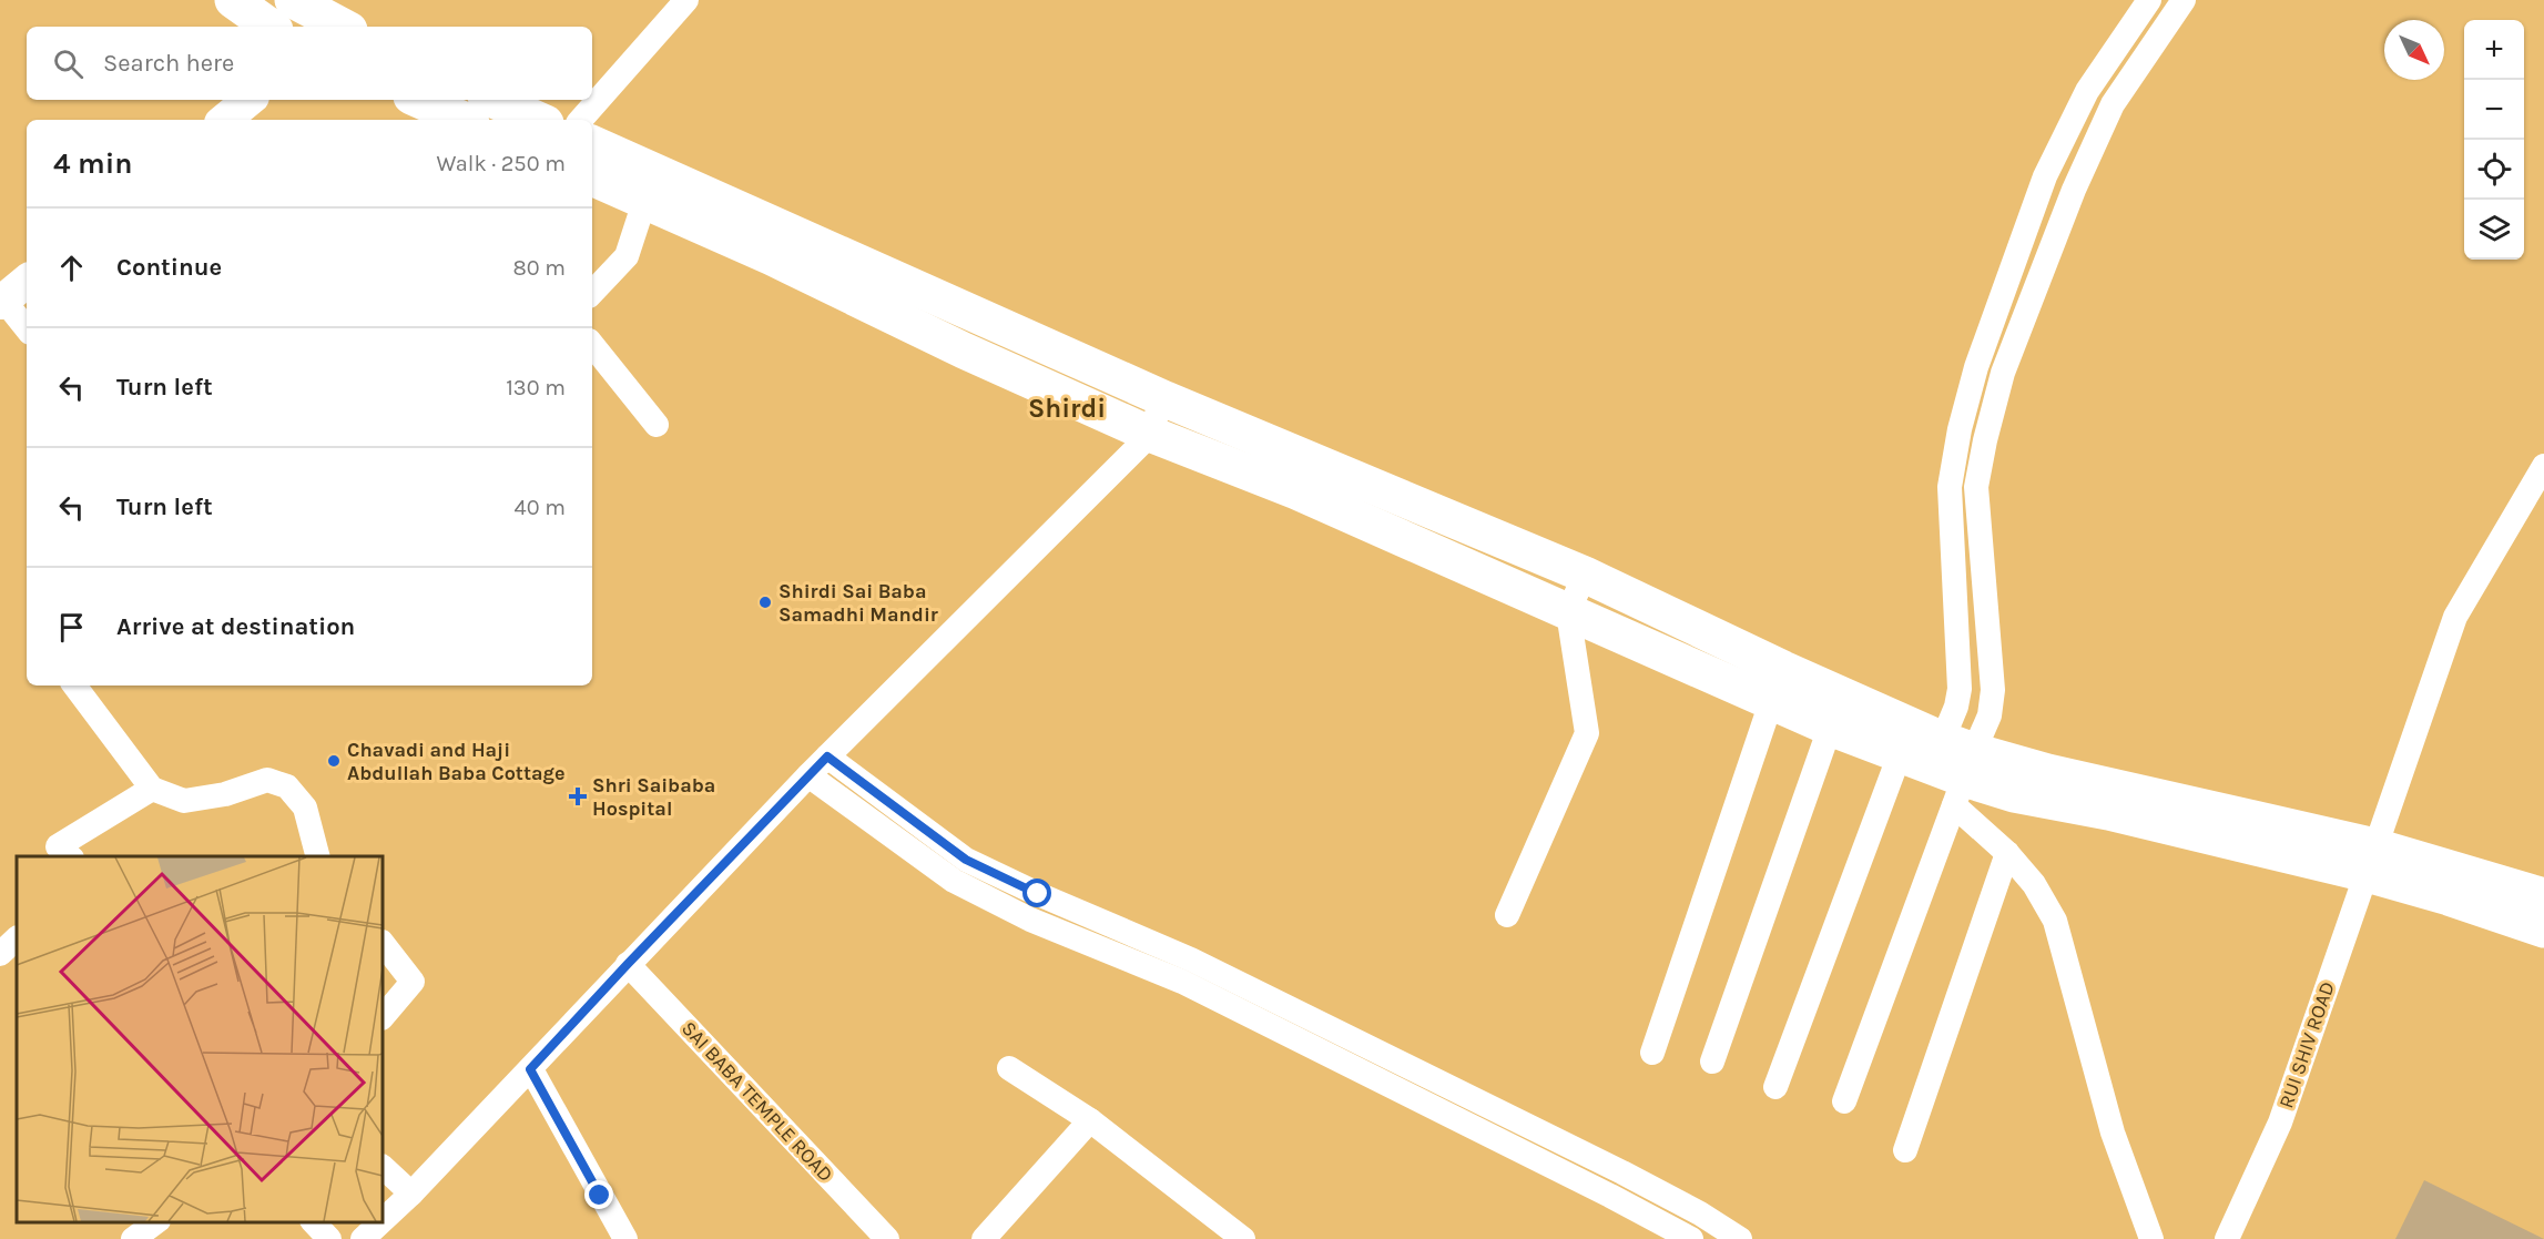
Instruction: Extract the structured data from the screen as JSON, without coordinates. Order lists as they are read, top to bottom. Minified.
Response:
{"streets":{"street":["RUI SHIV ROAD","SAI BABA TEMPLE ROAD"]},"districts":["Shirdi"],"places":{"other":["Shirdi Sai Baba Samadhi Mandir","Chavadi and Haji Abdullah Baba Cottage"],"health":["Shri Saibaba Hospital"]},"north":"bottom right","page":{"map_buttons":["+","−"],"search":"Search here","heading":["4 min","Walk · 250 m"],"list":[["Continue","80 m"],["Turn left","130 m"],["Turn left","40 m"],"Arrive at destination"]}}
